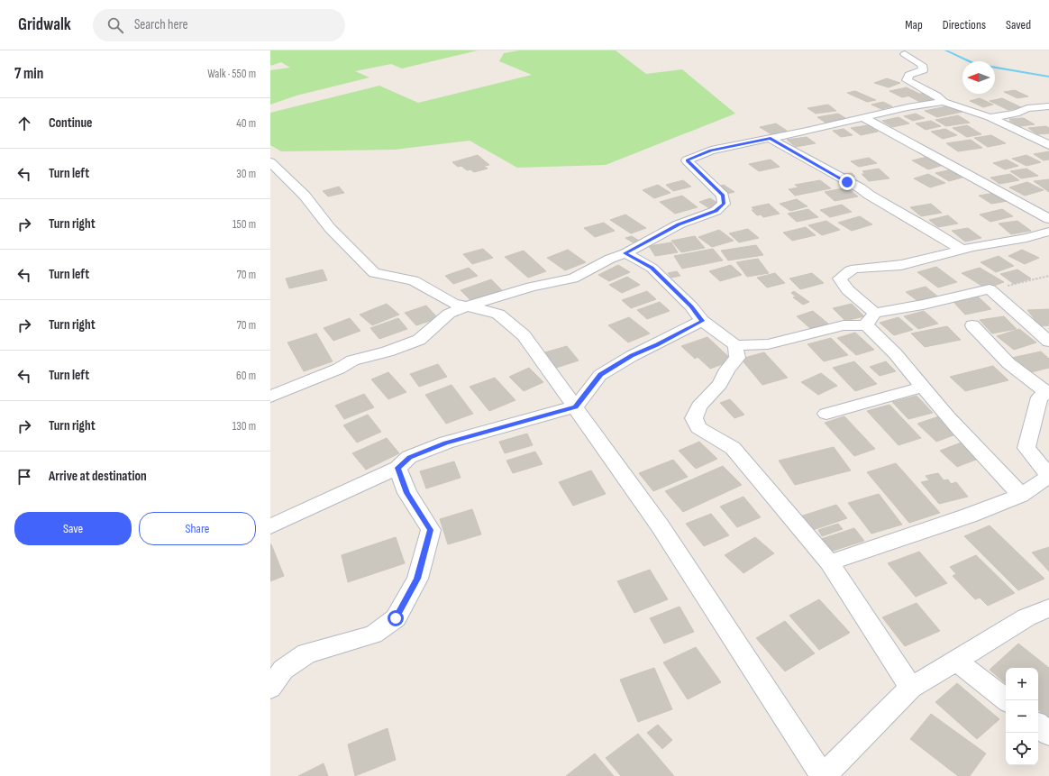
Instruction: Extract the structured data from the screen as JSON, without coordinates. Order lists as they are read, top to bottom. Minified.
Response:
{"north":"left","page":{"header":"Gridwalk","search":"Search here","nav":["Map","Directions","Saved"],"heading":["7 min","Walk · 550 m"],"list":[["Continue","40 m"],["Turn left","30 m"],["Turn right","150 m"],["Turn left","70 m"],["Turn right","70 m"],["Turn left","60 m"],["Turn right","130 m"],"Arrive at destination"],"buttons":["Save","Share"],"map_buttons":["+","−"]}}
